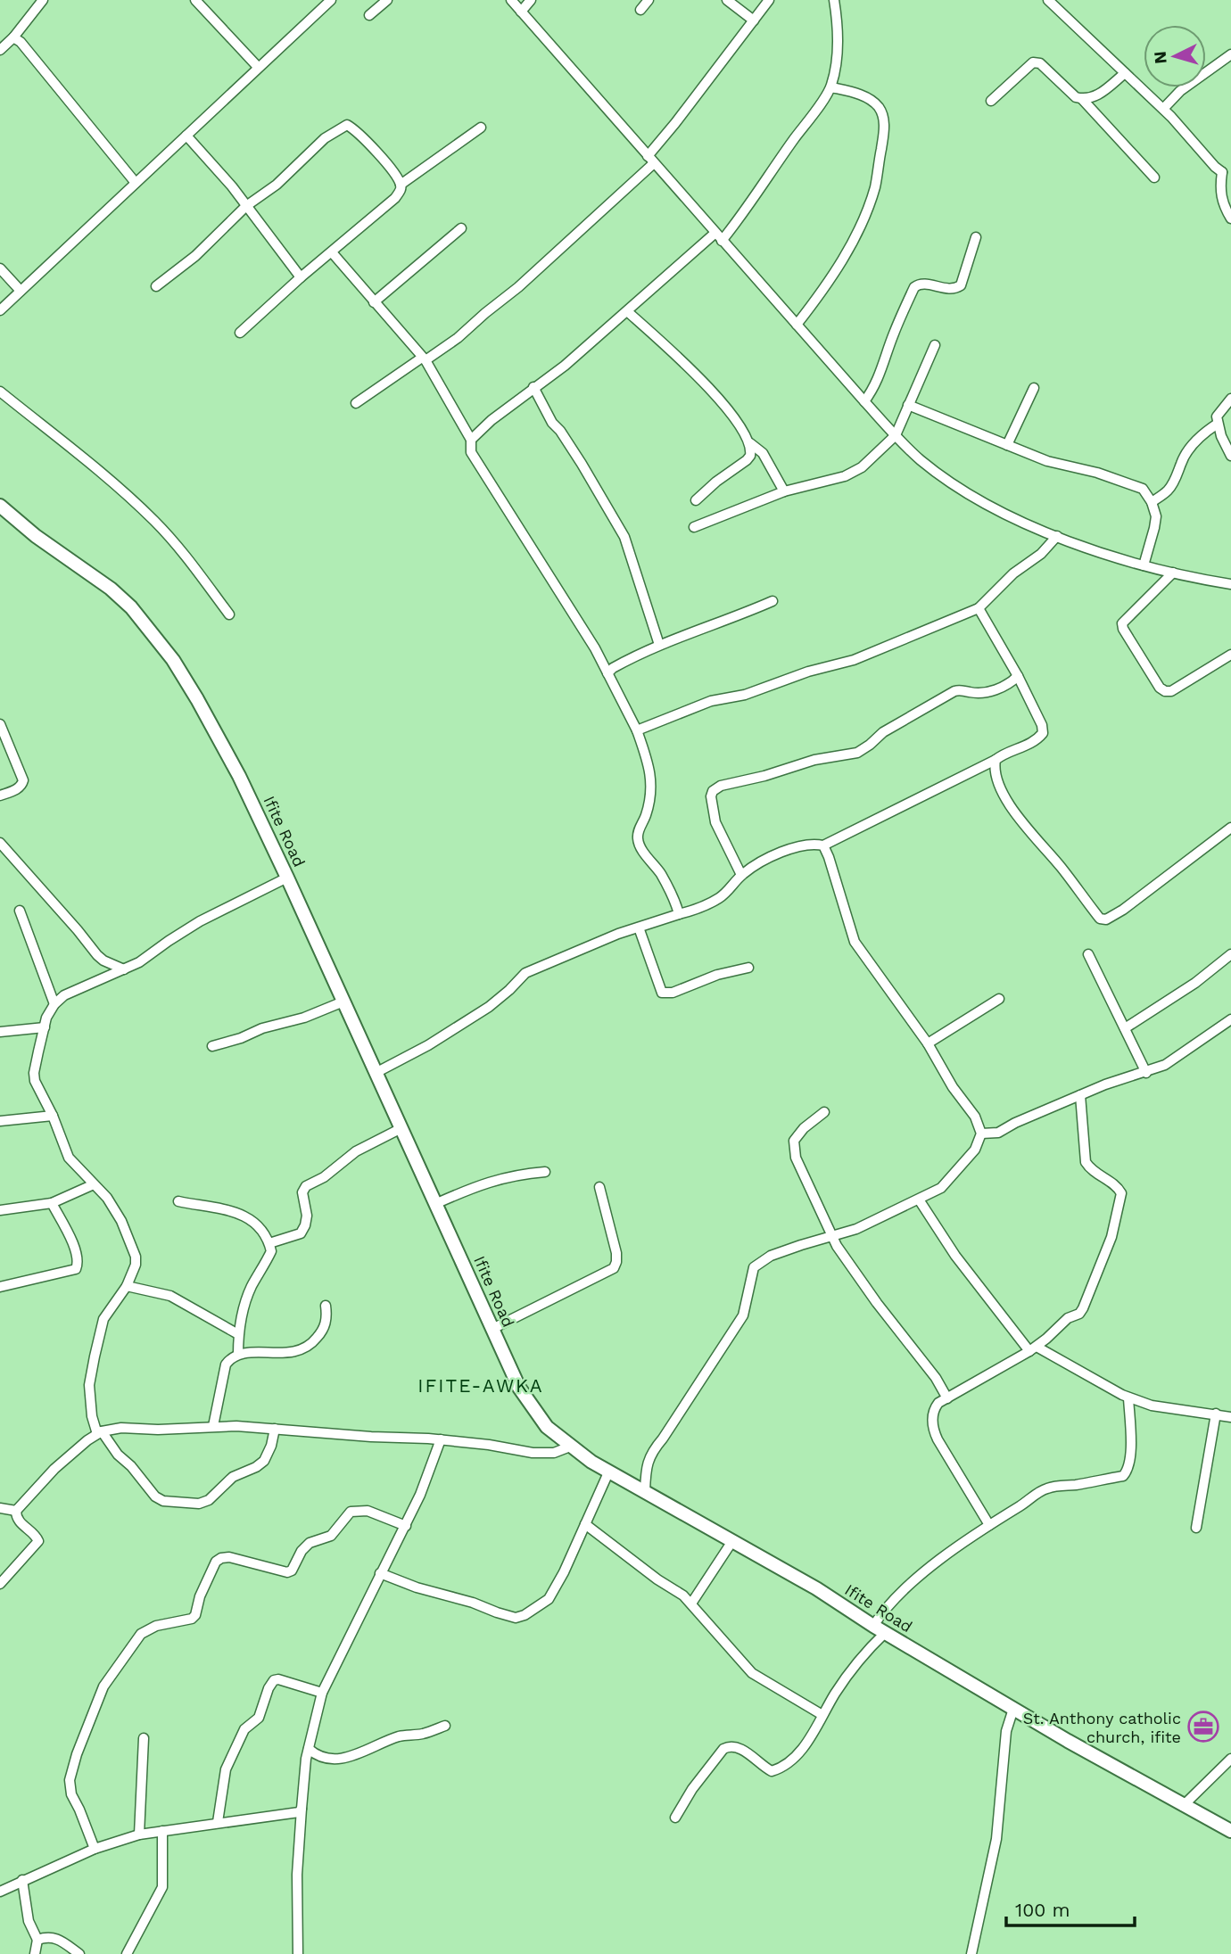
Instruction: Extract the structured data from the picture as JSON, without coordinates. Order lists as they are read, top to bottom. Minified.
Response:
{"streets":{"street":["Ifite Road"]},"districts":["IFITE-AWKA"],"places":{"office":["St. Anthony catholic church, ifite"]},"scale_bar":"100 m","north":"left"}
